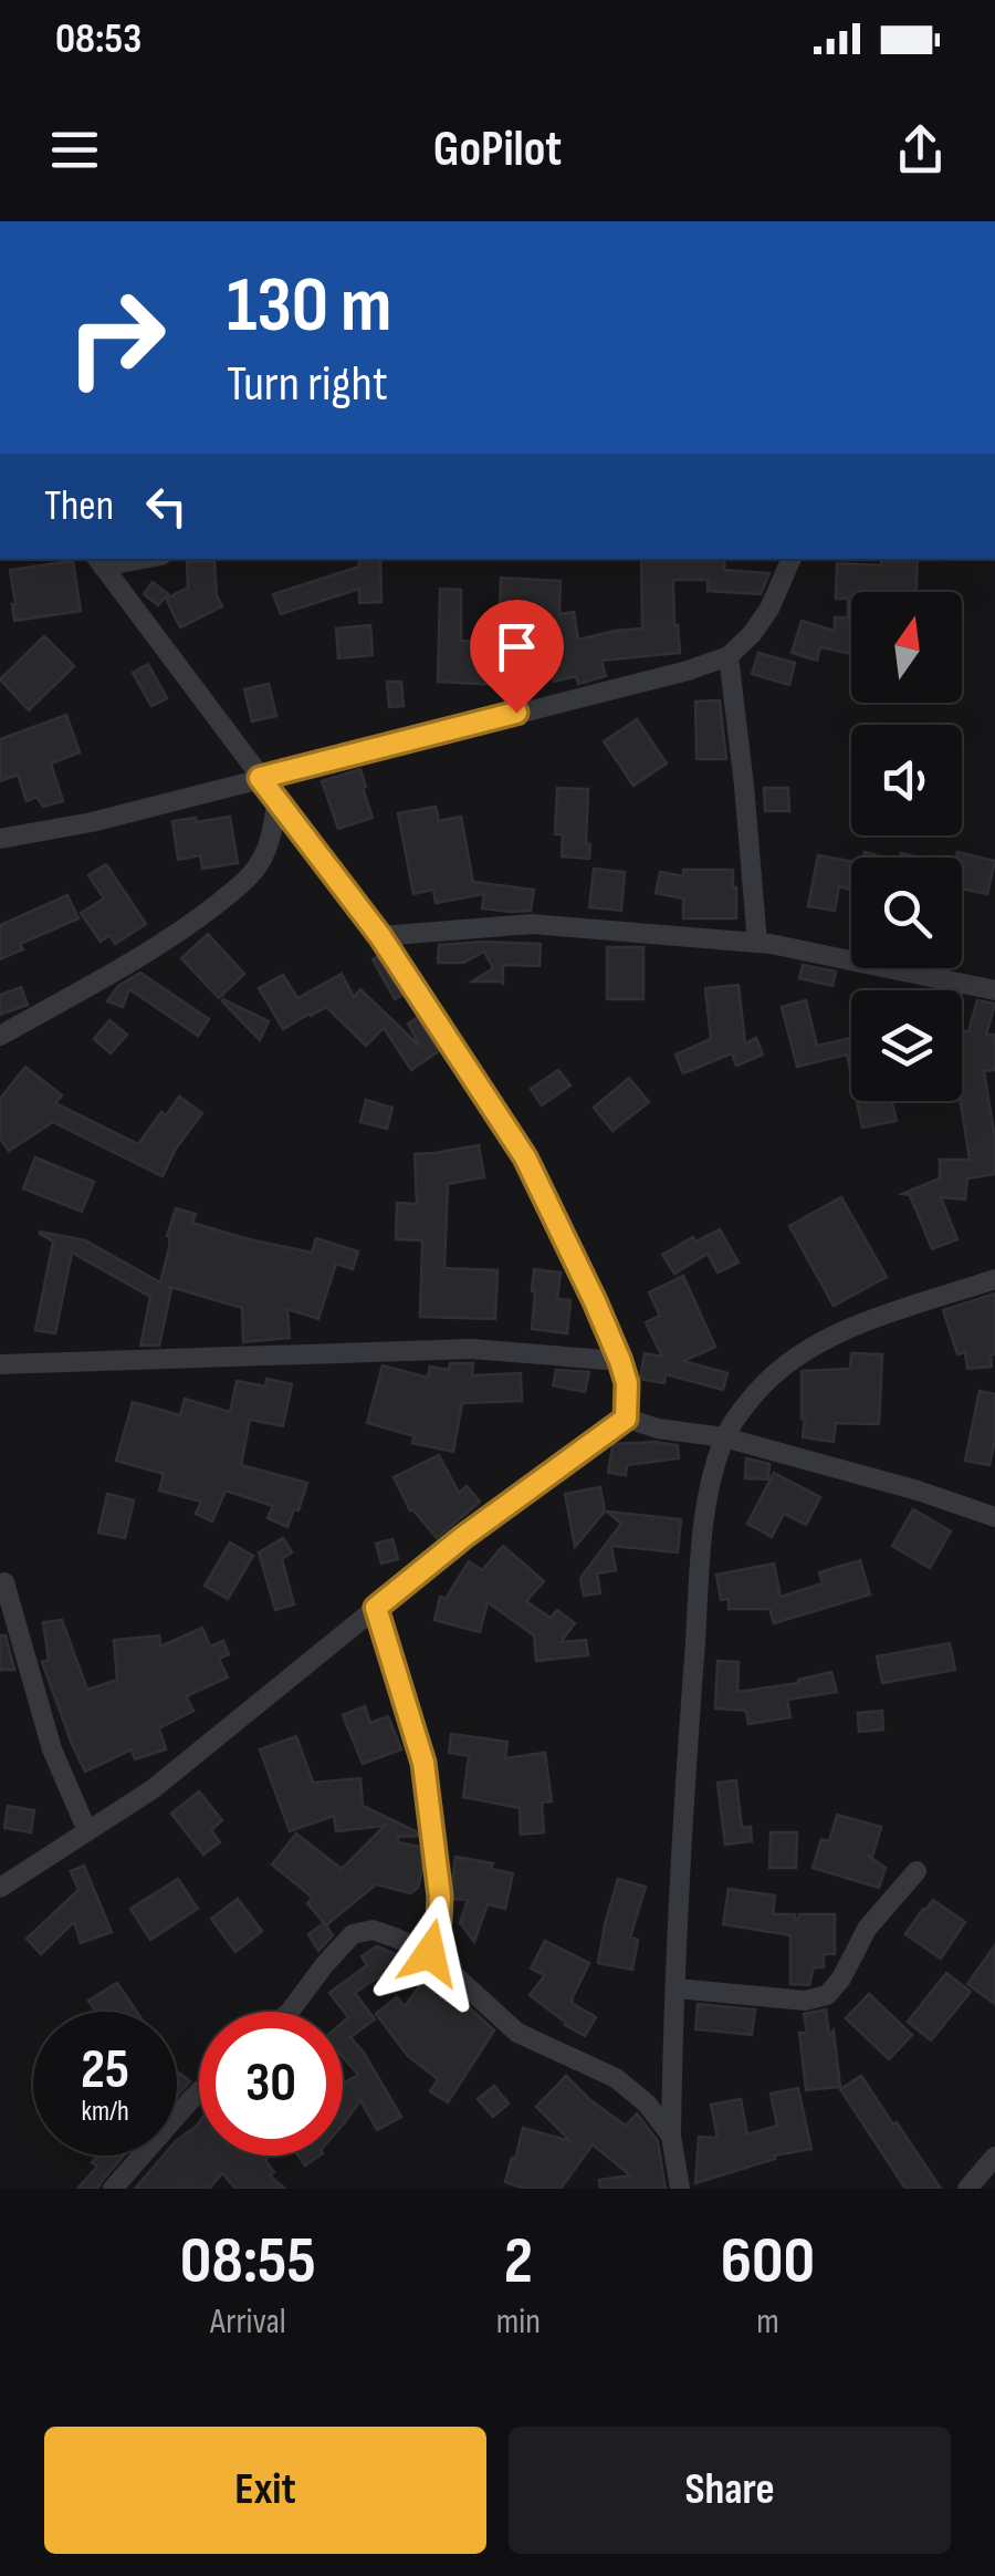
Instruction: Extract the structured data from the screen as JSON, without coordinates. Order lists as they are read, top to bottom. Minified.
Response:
{"north":"top","page":{"status":"08:53","header":"GoPilot","turn":["130 m","Turn right"],"then":"Then","speed":"25 km/h","limit":"30","eta":["08:55","Arrival","2","min","600","m"],"buttons":["Exit","Share"]}}
